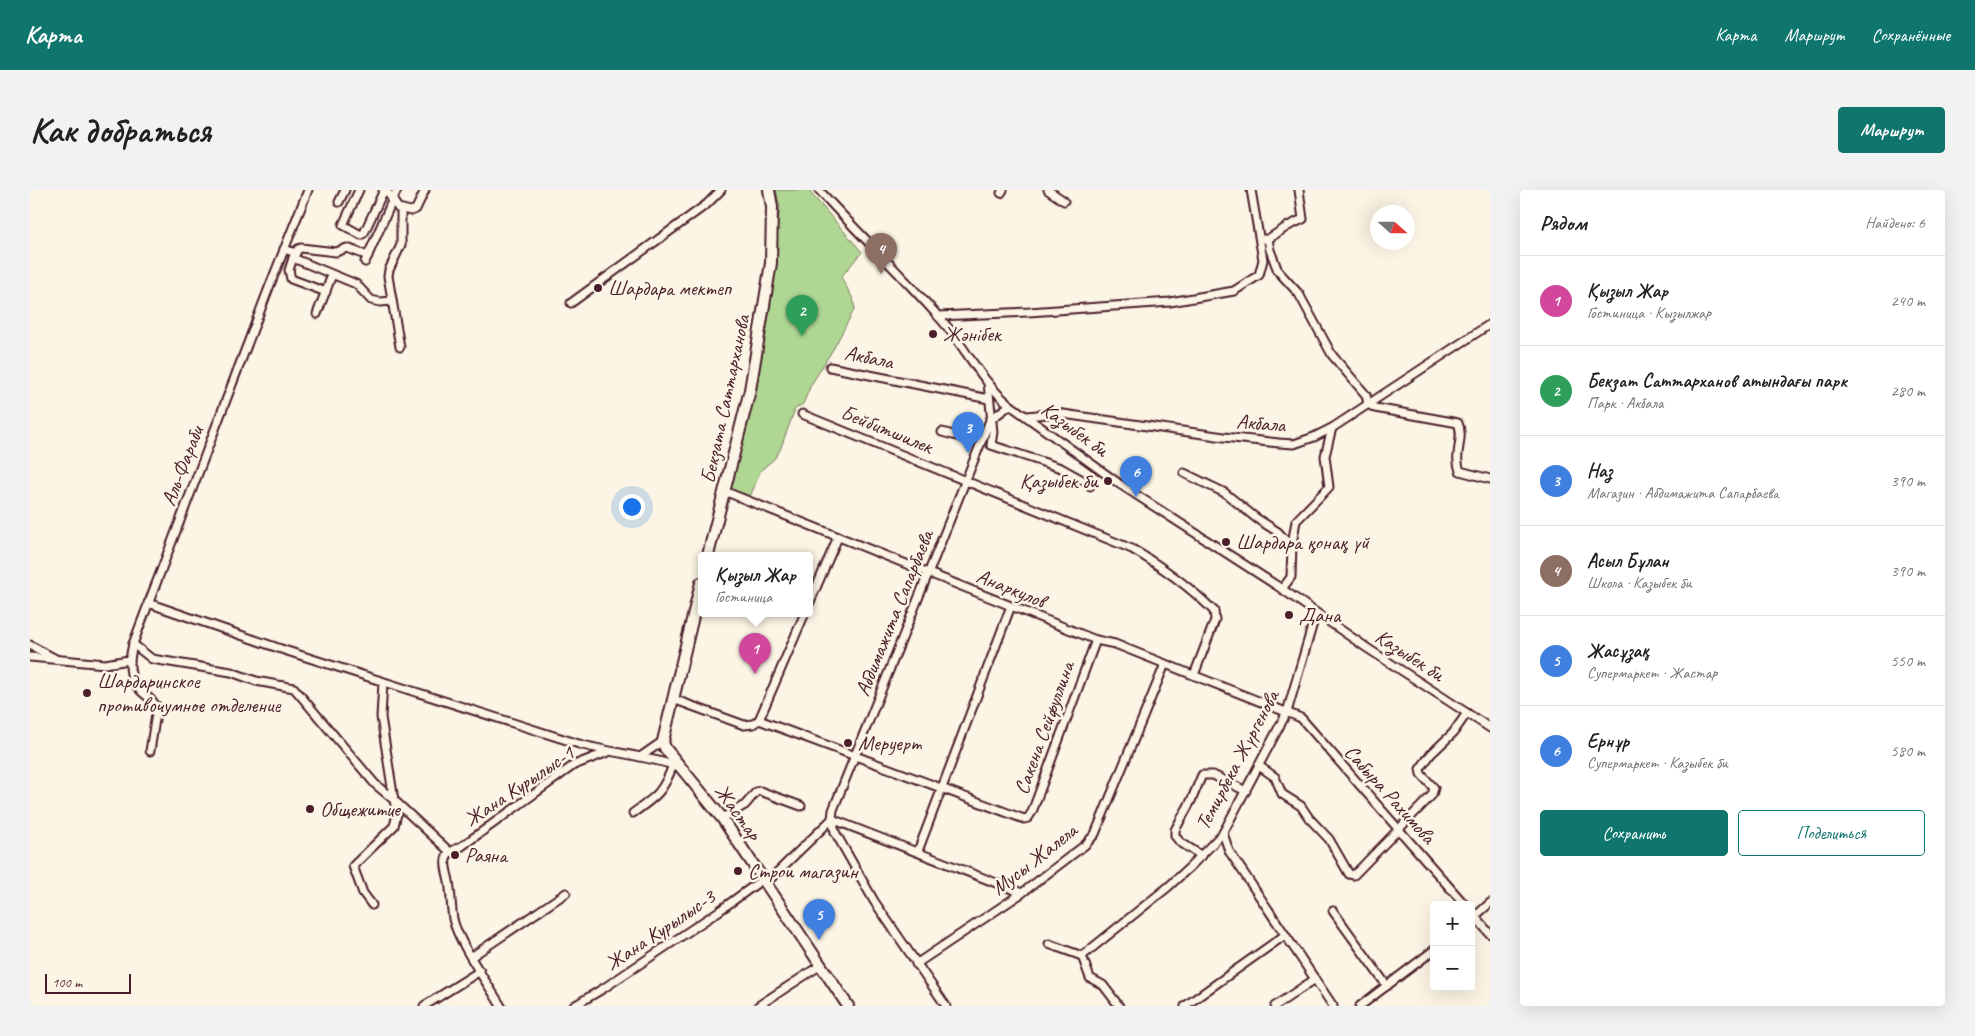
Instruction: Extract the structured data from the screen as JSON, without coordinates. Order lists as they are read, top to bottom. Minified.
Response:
{"streets":{"street":["Акбала","Бекзата Саттарханова","Бейбитшилек","Казыбек би","Аль-Фараби","Анаркулов","Абдимажита Сапарбаева","Сакена Сейфуллина","Темирбека Жүргенова","Жана Курылыс-1","Сабыра Рахимова","Жастар","Мусы Жалела","Жана Курылыс-3"]},"crossings":[["Акбала","Казыбек би"],["Бекзата Саттарханова","Анаркулов"],["Бейбитшилек","Анаркулов"],["Бейбитшилек","Абдимажита Сапарбаева"],["Казыбек би","Темирбека Жүргенова"],["Анаркулов","Абдимажита Сапарбаева"],["Анаркулов","Сакена Сейфуллина"],["Анаркулов","Темирбека Жүргенова"],["Анаркулов","Сабыра Рахимова"],["Анаркулов","Мусы Жалела"],["Абдимажита Сапарбаева","Жастар"],["Абдимажита Сапарбаева","Жана Курылыс-3"],["Темирбека Жүргенова","Сабыра Рахимова"],["Жастар","Жана Курылыс-3"]],"places":["Шардара мектеп","Жәнібек","Қазыбек би","Шардара қонақ үй","Дана","Шардаринское противочумное отделение","Меруерт","Общежитие","Раяна","Строи магазин"],"scale_bar":"100 m","north":"right","page":{"header":"Карта","nav":["Карта","Маршрут","Сохранённые"],"buttons":["Маршрут",["Сохранить","Поделиться"]],"title":"Как добраться","heading":["Рядом","Найдено: 6"],"pins":["4","2","3","6","1","5"],"list":[{"mark":"1","name":"Қызыл Жар","note":"Гостиница · Кызылжар","value":"240 m"},{"mark":"2","name":"Бекзат Саттарханов атындағы парк","note":"Парк · Акбала","value":"280 m"},{"mark":"3","name":"Наз","note":"Магазин · Абдимажита Сапарбаева","value":"390 m"},{"mark":"4","name":"Асыл Бұлан","note":"Школа · Казыбек би","value":"390 m"},{"mark":"5","name":"Жасұзақ","note":"Супермаркет · Жастар","value":"550 m"},{"mark":"6","name":"Ернұр","note":"Супермаркет · Казыбек би","value":"580 m"}],"popup":["Қызыл Жар","Гостиница"],"map_buttons":["+","−"],"scale":"100 m"}}
